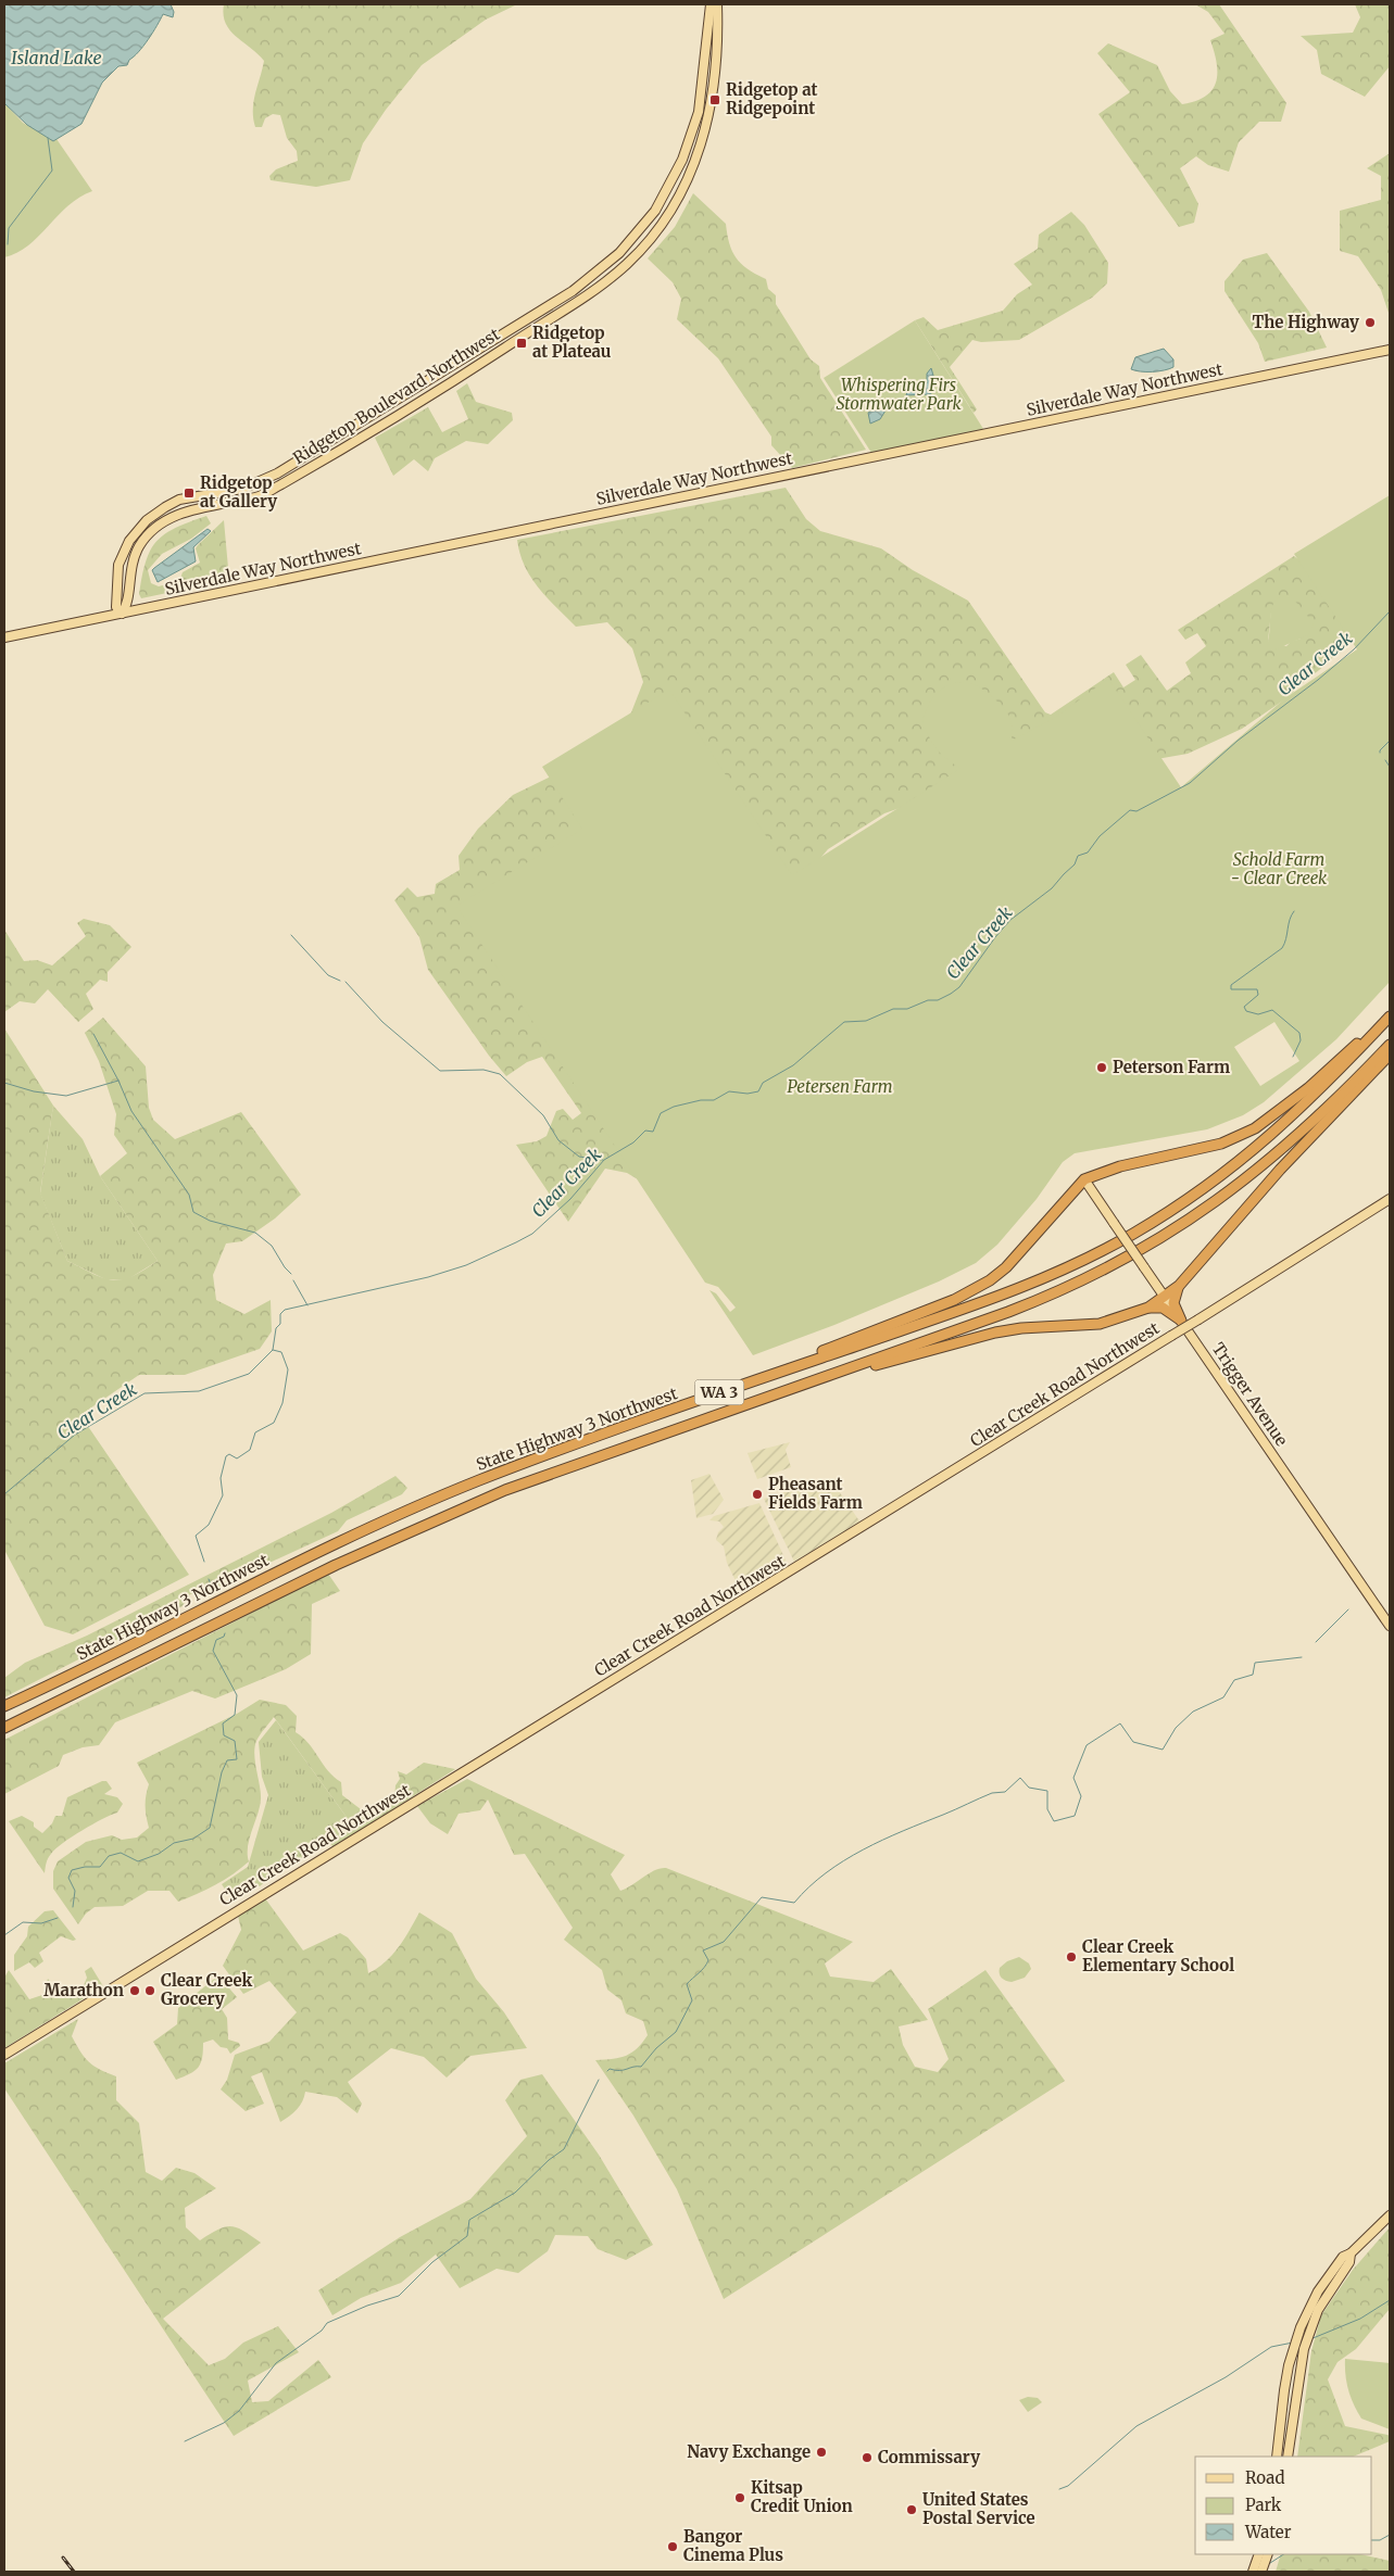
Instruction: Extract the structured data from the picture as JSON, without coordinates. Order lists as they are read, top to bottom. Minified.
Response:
{"streets":{"highway":["WA 3","State Highway 3 Northwest"],"main road":["Silverdale Way Northwest","Ridgetop Boulevard Northwest","Clear Creek Road Northwest","Trigger Avenue"]},"crossings":[["Silverdale Way Northwest","Ridgetop Boulevard Northwest"]],"water":["Island Lake","Clear Creek"],"parks":["Whispering Firs Stormwater Park","Schold Farm - Clear Creek","Petersen Farm"],"places":{"transit":["Ridgetop at Ridgepoint","Ridgetop at Plateau","Ridgetop at Gallery"],"other":["The Highway","Peterson Farm","Pheasant Fields Farm","Clear Creek Elementary School","Marathon","Clear Creek Grocery","Navy Exchange","Commissary","Kitsap Credit Union","United States Postal Service","Bangor Cinema Plus"]},"legend":["Road","Park","Water"]}
